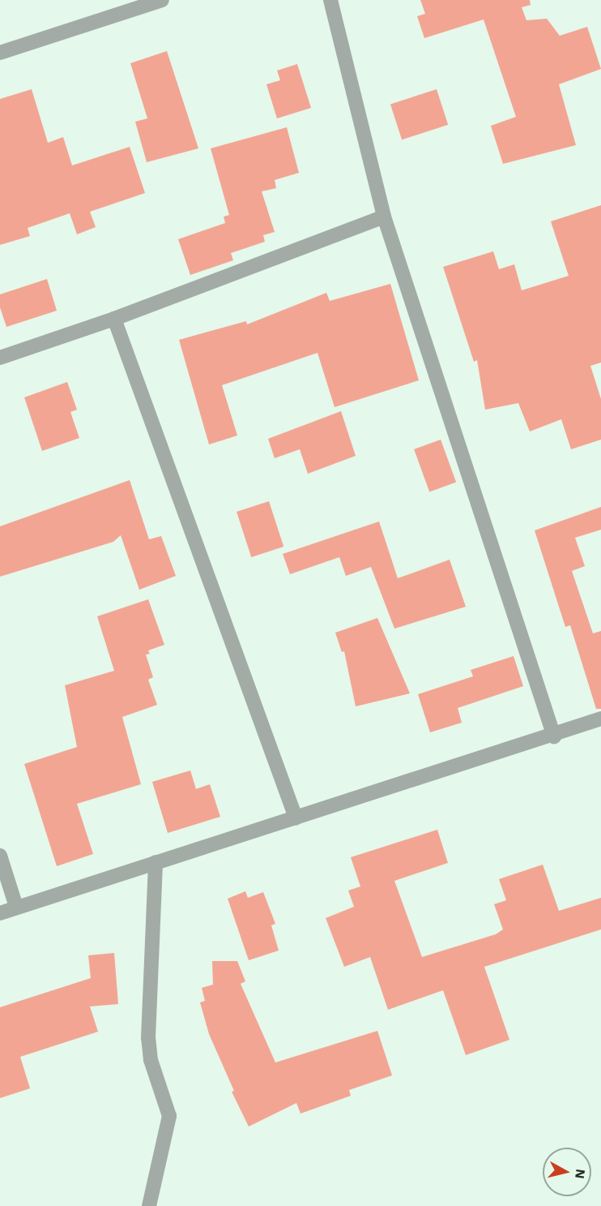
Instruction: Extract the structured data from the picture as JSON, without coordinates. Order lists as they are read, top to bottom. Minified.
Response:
{"north":"right"}
